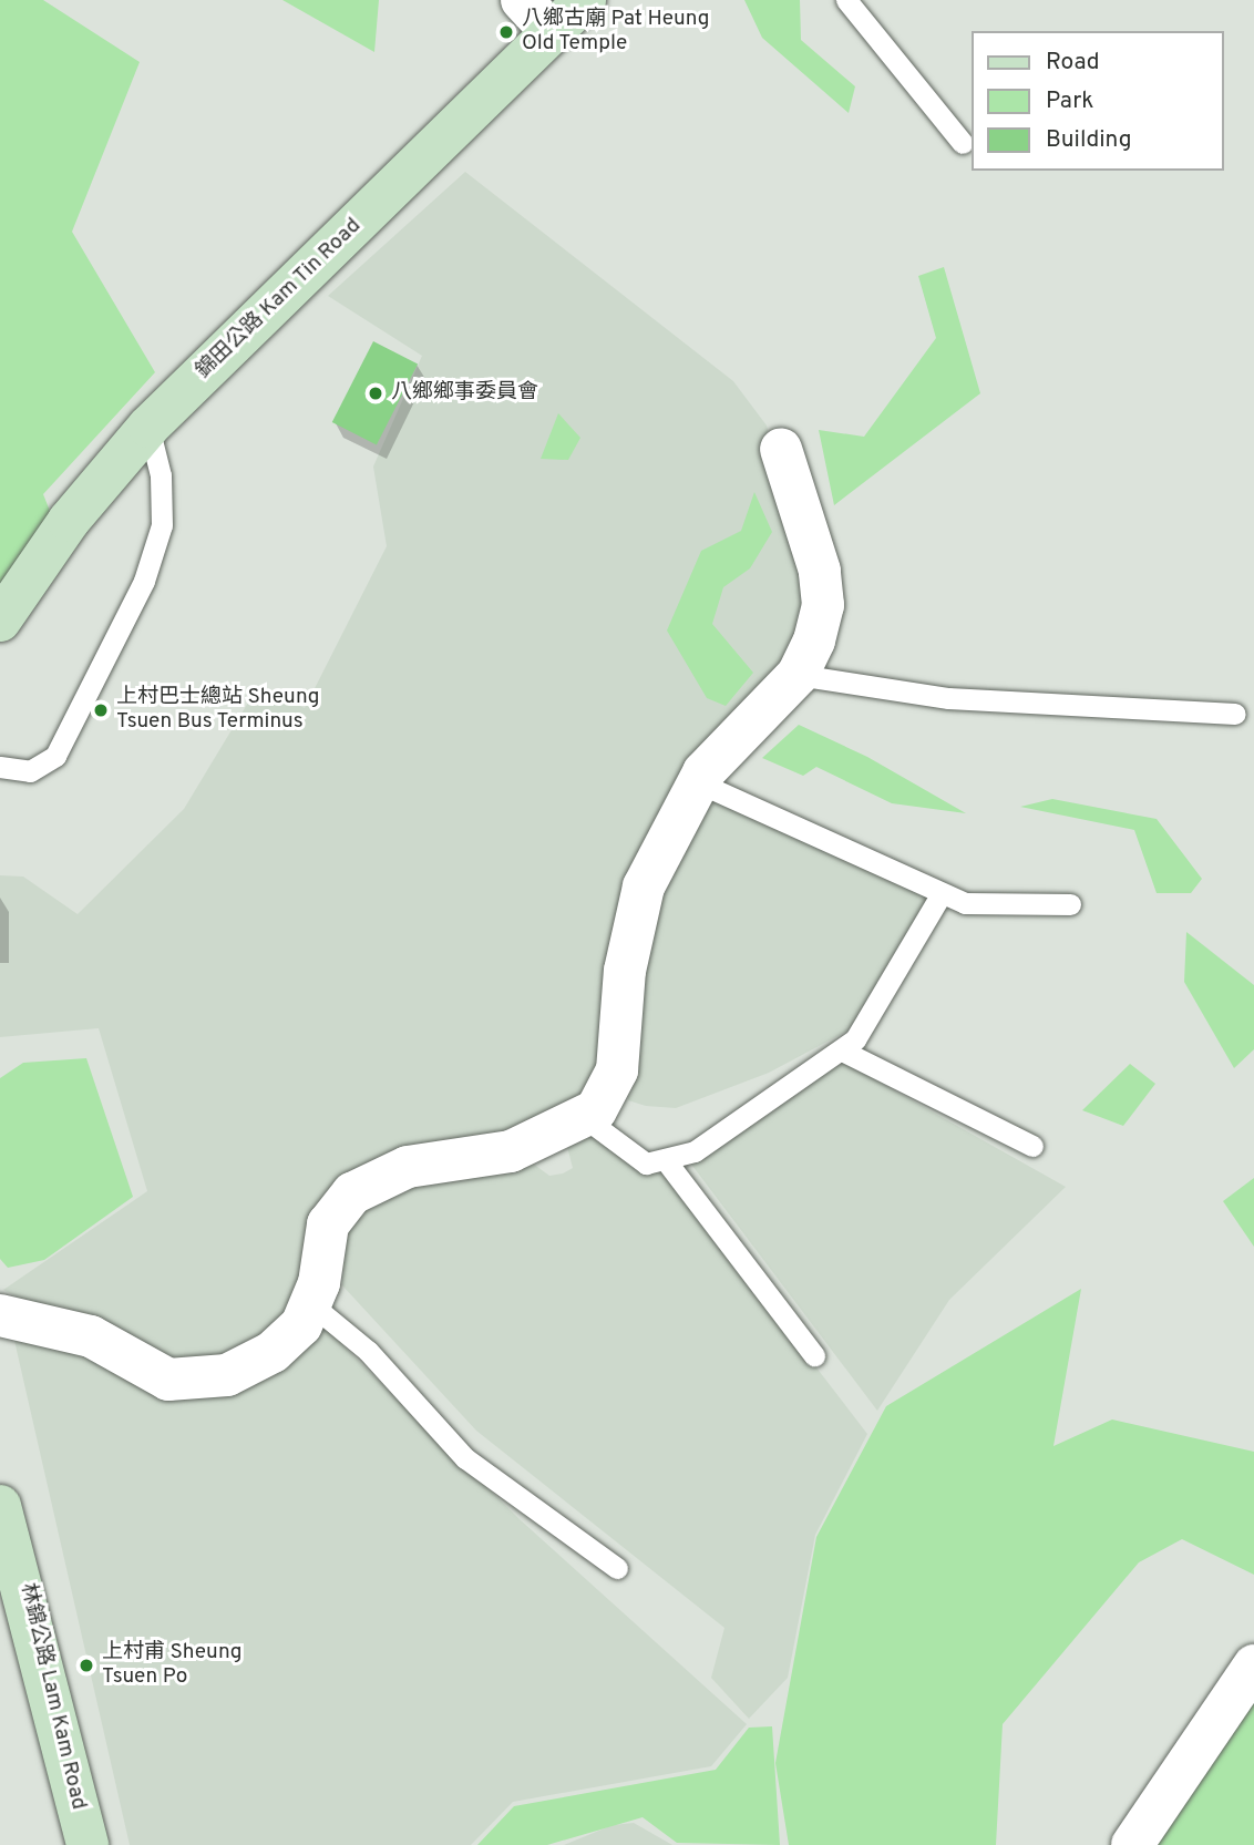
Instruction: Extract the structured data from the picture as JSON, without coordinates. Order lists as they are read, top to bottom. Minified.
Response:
{"streets":{"main road":["錦田公路 Kam Tin Road","林錦公路 Lam Kam Road"]},"places":["八鄉古廟 Pat Heung Old Temple","八鄉鄉事委員會","上村巴士總站 Sheung Tsuen Bus Terminus","上村甫 Sheung Tsuen Po"],"legend":["Road","Park","Building"]}
